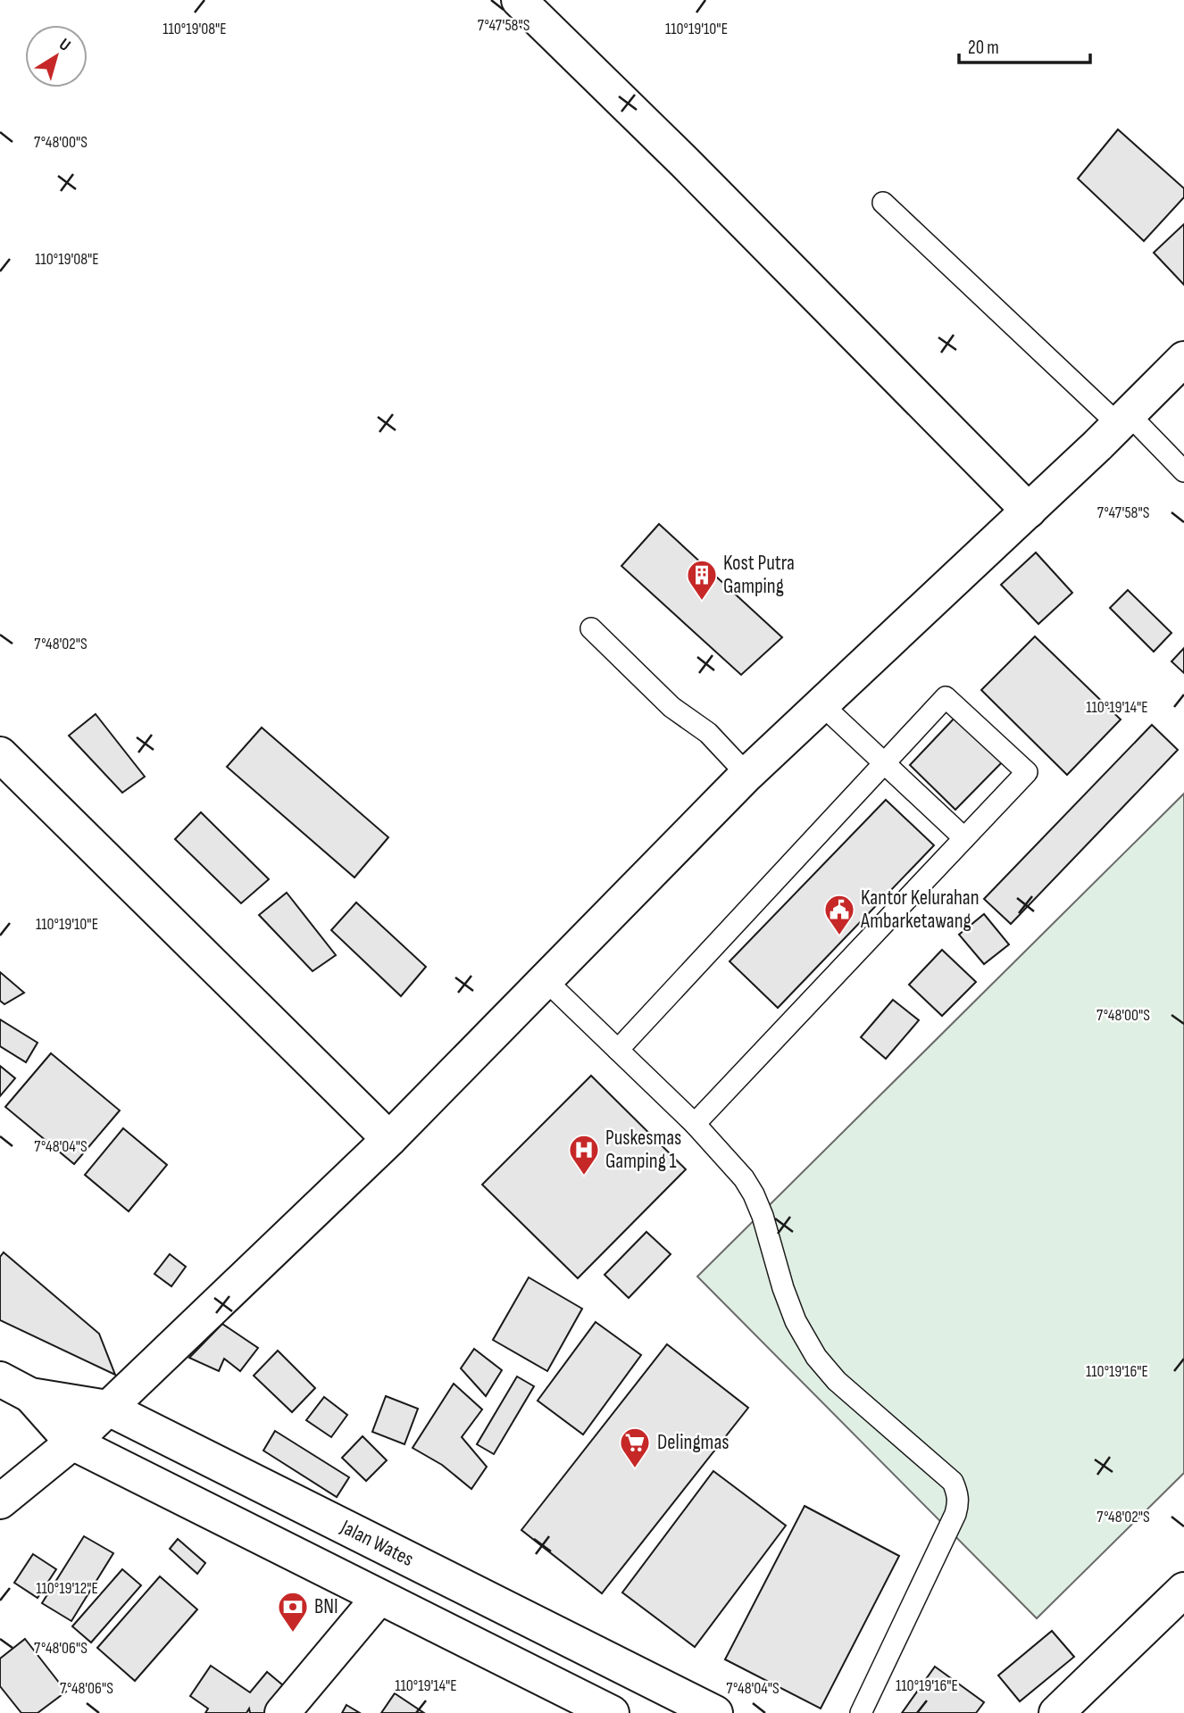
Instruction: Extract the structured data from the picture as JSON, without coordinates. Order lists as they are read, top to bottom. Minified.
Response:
{"streets":{"main road":["Jalan Wates"]},"places":{"building":["Kost Putra Gamping"],"public building":["Kantor Kelurahan Ambarketawang"],"hospital":["Puskesmas Gamping 1"],"supermarket":["Delingmas"],"bank":["BNI"]},"scale_bar":"20 m","north":"top right","coordinates":["7°47'58\"S","110°19'08\"E","110°19'10\"E","7°48'00\"S","7°48'02\"S","110°19'14\"E","7°48'04\"S","110°19'16\"E","110°19'12\"E","7°48'06\"S"]}
